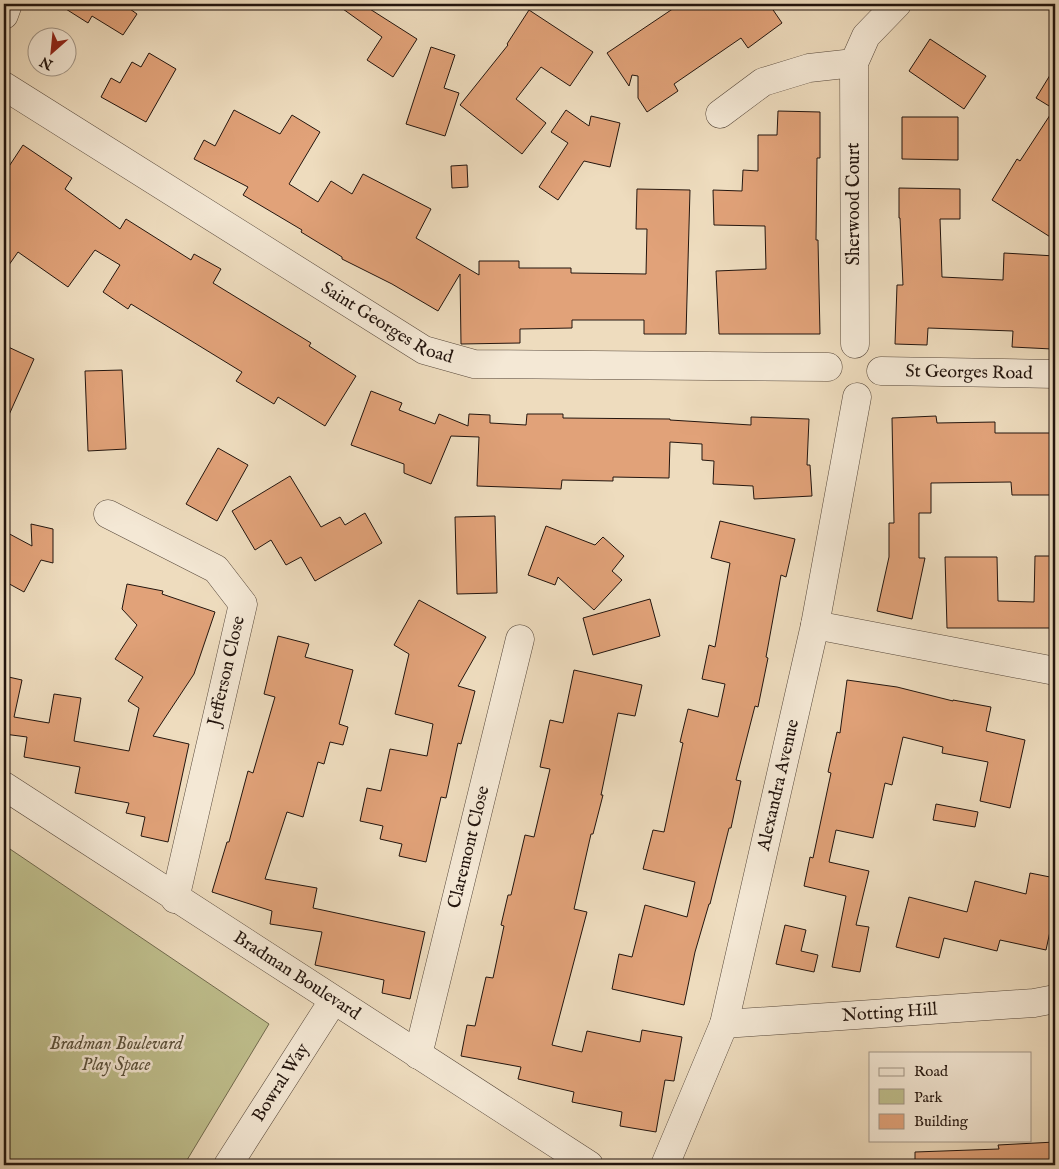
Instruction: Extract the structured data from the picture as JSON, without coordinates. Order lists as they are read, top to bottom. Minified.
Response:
{"streets":{"street":["Sherwood Court","Saint Georges Road","St Georges Road","Jefferson Close","Alexandra Avenue","Claremont Close","Bradman Boulevard","Notting Hill","Bowral Way"]},"crossings":[["Sherwood Court","Saint Georges Road"],["Sherwood Court","St Georges Road"],["Sherwood Court","Alexandra Avenue"],["Saint Georges Road","St Georges Road"],["Saint Georges Road","Alexandra Avenue"],["St Georges Road","Alexandra Avenue"],["Jefferson Close","Bradman Boulevard"],["Alexandra Avenue","Notting Hill"],["Claremont Close","Bradman Boulevard"],["Bradman Boulevard","Bowral Way"]],"parks":["Bradman Boulevard Play Space"],"legend":["Road","Park","Building"],"north":"bottom left"}
